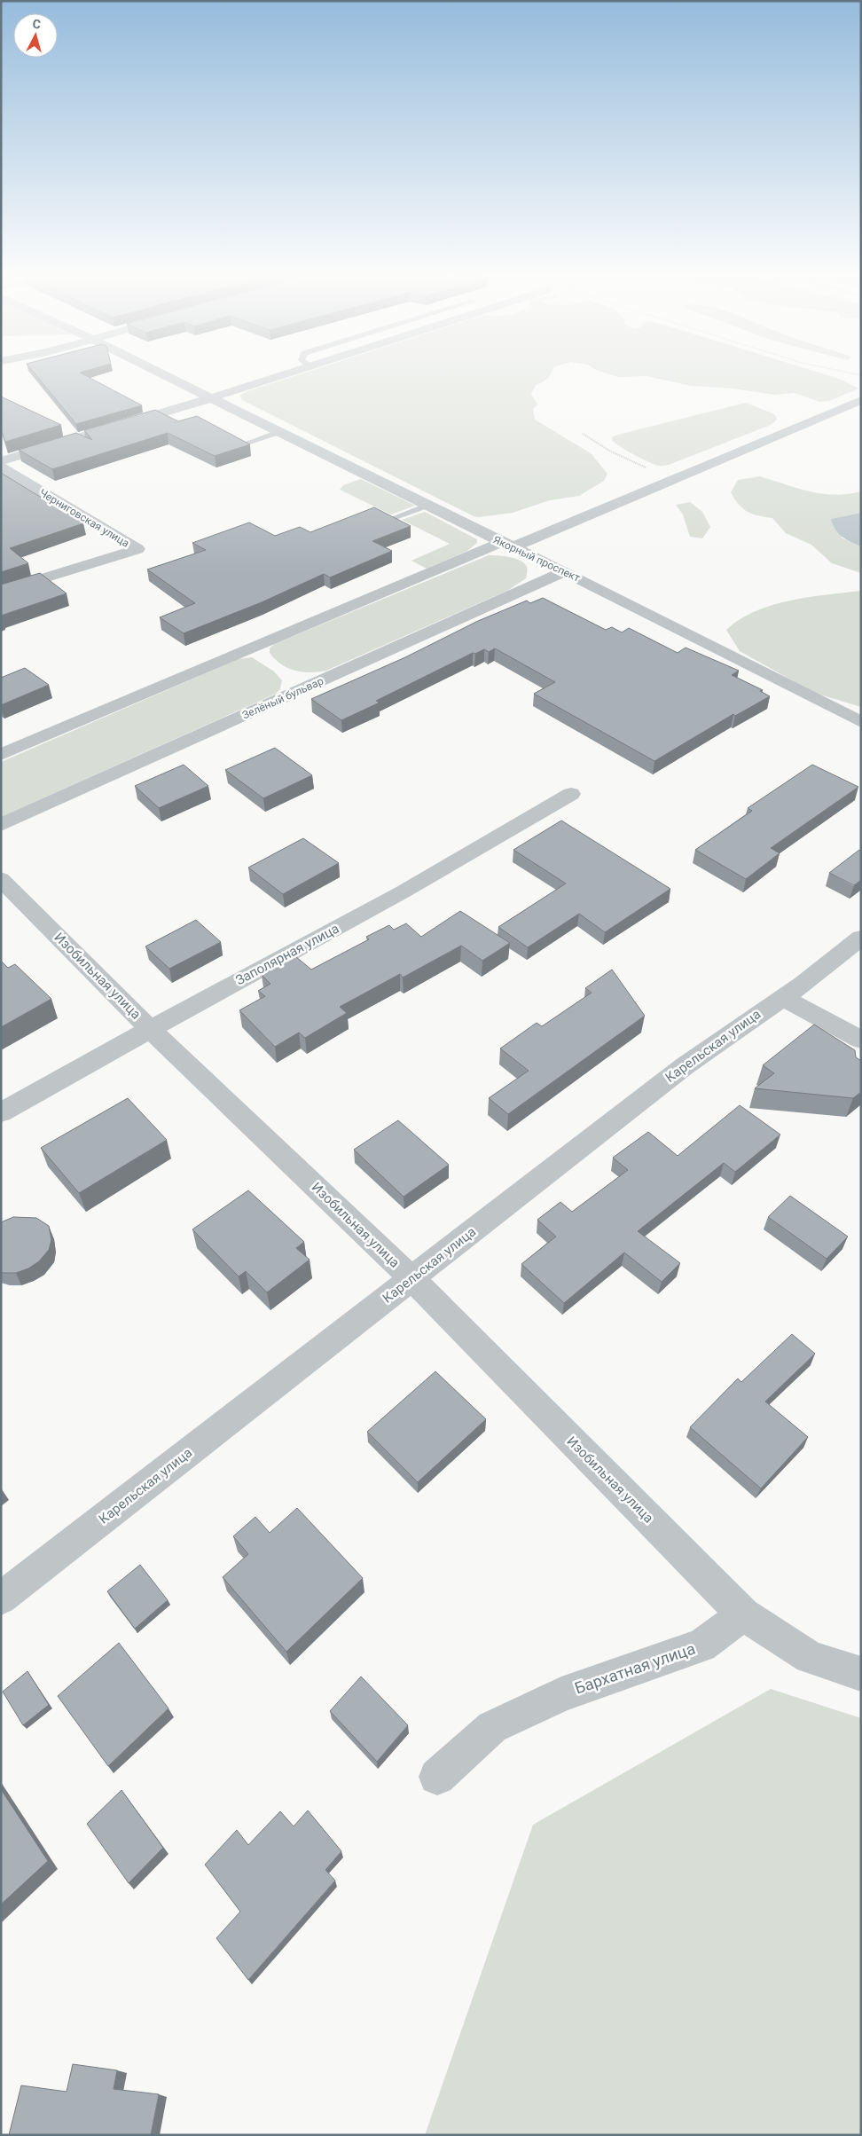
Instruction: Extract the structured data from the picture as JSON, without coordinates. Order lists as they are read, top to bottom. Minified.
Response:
{"streets":{"street":["Черниговская улица","Якорный проспект","Зелёный бульвар","Заполярная улица","Изобильная улица","Карельская улица","Бархатная улица"]},"crossings":[["Якорный проспект","Зелёный бульвар"],["Заполярная улица","Изобильная улица"],["Изобильная улица","Карельская улица"],["Изобильная улица","Бархатная улица"]],"north":"top"}
